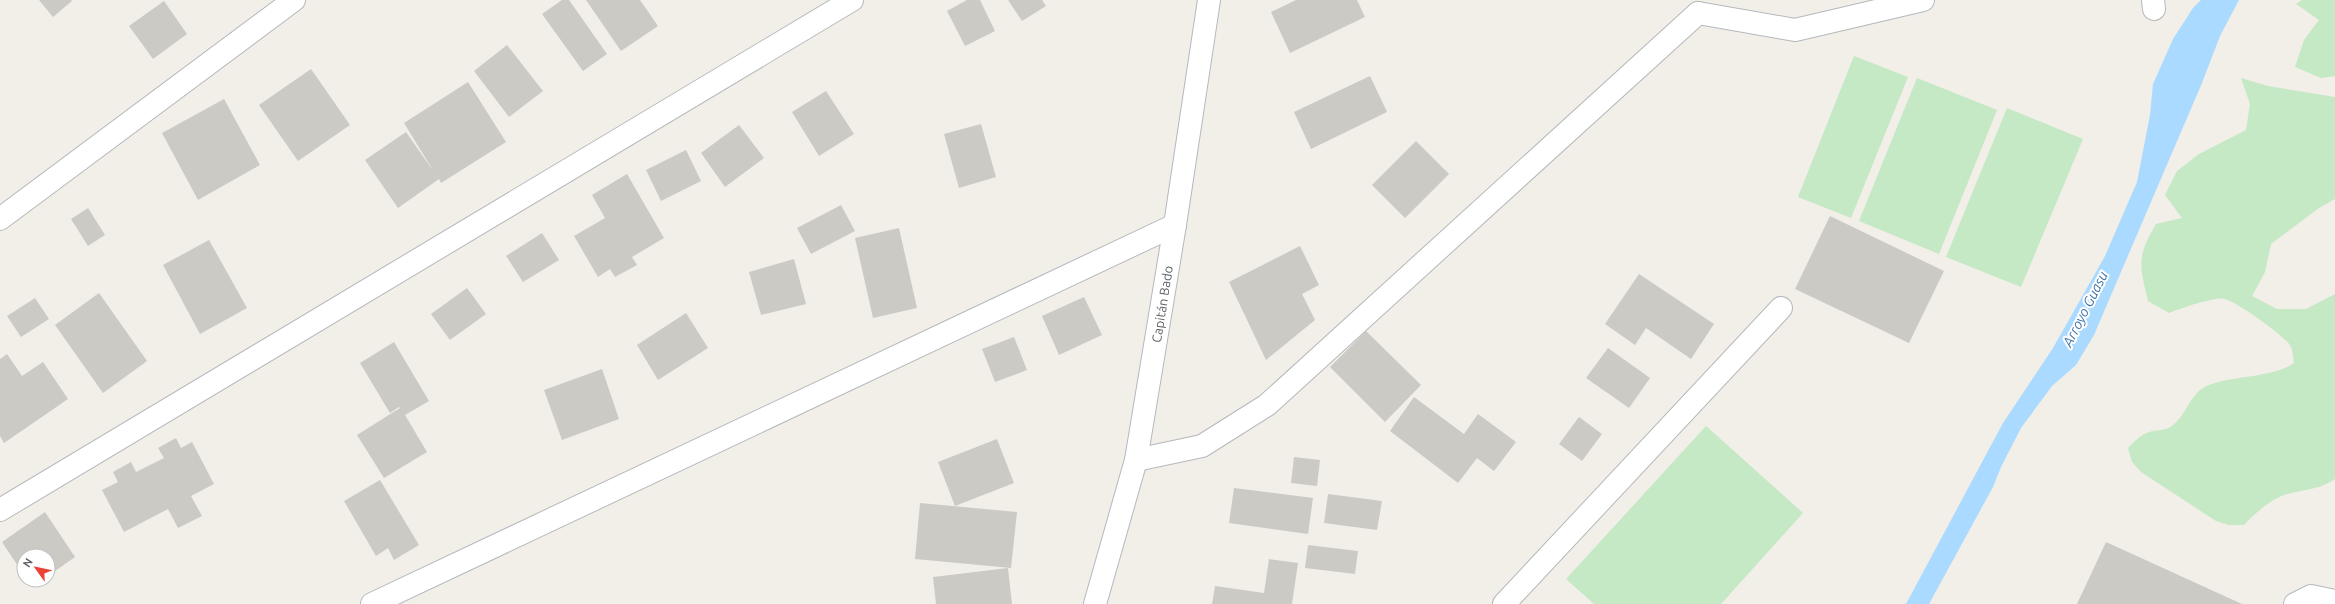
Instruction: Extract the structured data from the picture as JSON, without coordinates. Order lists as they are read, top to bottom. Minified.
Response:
{"streets":{"street":["Capitán Bado"]},"water":["Arroyo Guasu"],"north":"top left"}
